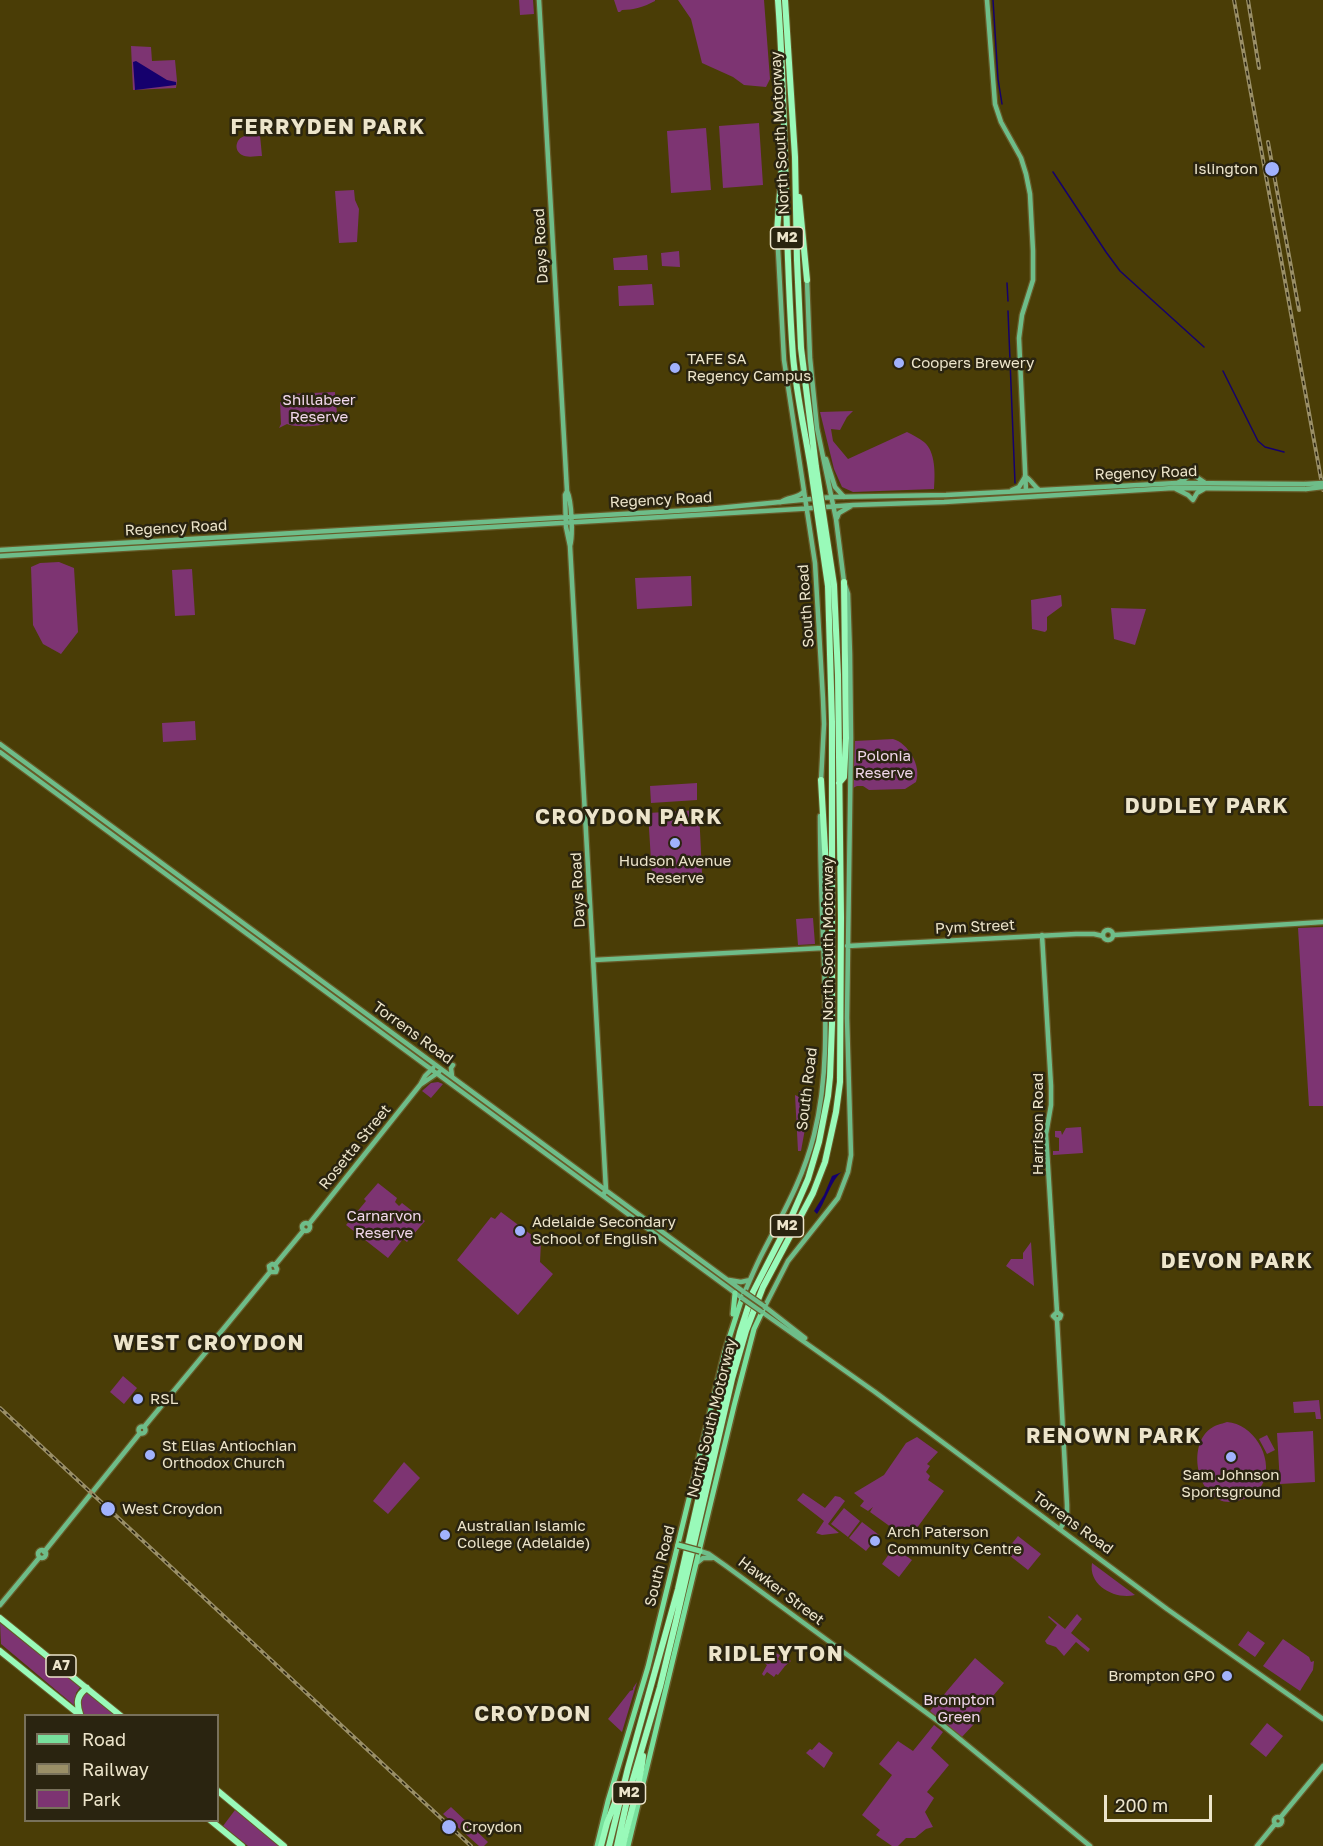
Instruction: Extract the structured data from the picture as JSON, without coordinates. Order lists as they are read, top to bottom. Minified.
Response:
{"streets":{"highway":["North South Motorway","M2","A7"],"main road":["Days Road","Regency Road","South Road","Pym Street","Torrens Road","Harrison Road","Rosetta Street","Hawker Street"]},"crossings":[["North South Motorway","M2"],["M2","South Road"],["Days Road","Regency Road"],["Days Road","Torrens Road"],["Regency Road","South Road"],["South Road","Torrens Road"],["South Road","Hawker Street"],["Pym Street","Harrison Road"],["Torrens Road","Harrison Road"],["Torrens Road","Rosetta Street"]],"districts":["FERRYDEN PARK","DUDLEY PARK","CROYDON PARK","DEVON PARK","WEST CROYDON","RENOWN PARK","RIDLEYTON","CROYDON"],"parks":["Shillabeer Reserve","Polonia Reserve","Carnarvon Reserve","Brompton Green"],"places":["Islington","Coopers Brewery","TAFE SA Regency Campus","Hudson Avenue Reserve","Adelaide Secondary School of English","RSL","St Elias Antiochian Orthodox Church","Sam Johnson Sportsground","West Croydon","Australian Islamic College (Adelaide)","Arch Paterson Community Centre","Brompton GPO","Croydon"],"legend":["Road","Railway","Park"],"scale_bar":"200 m"}
